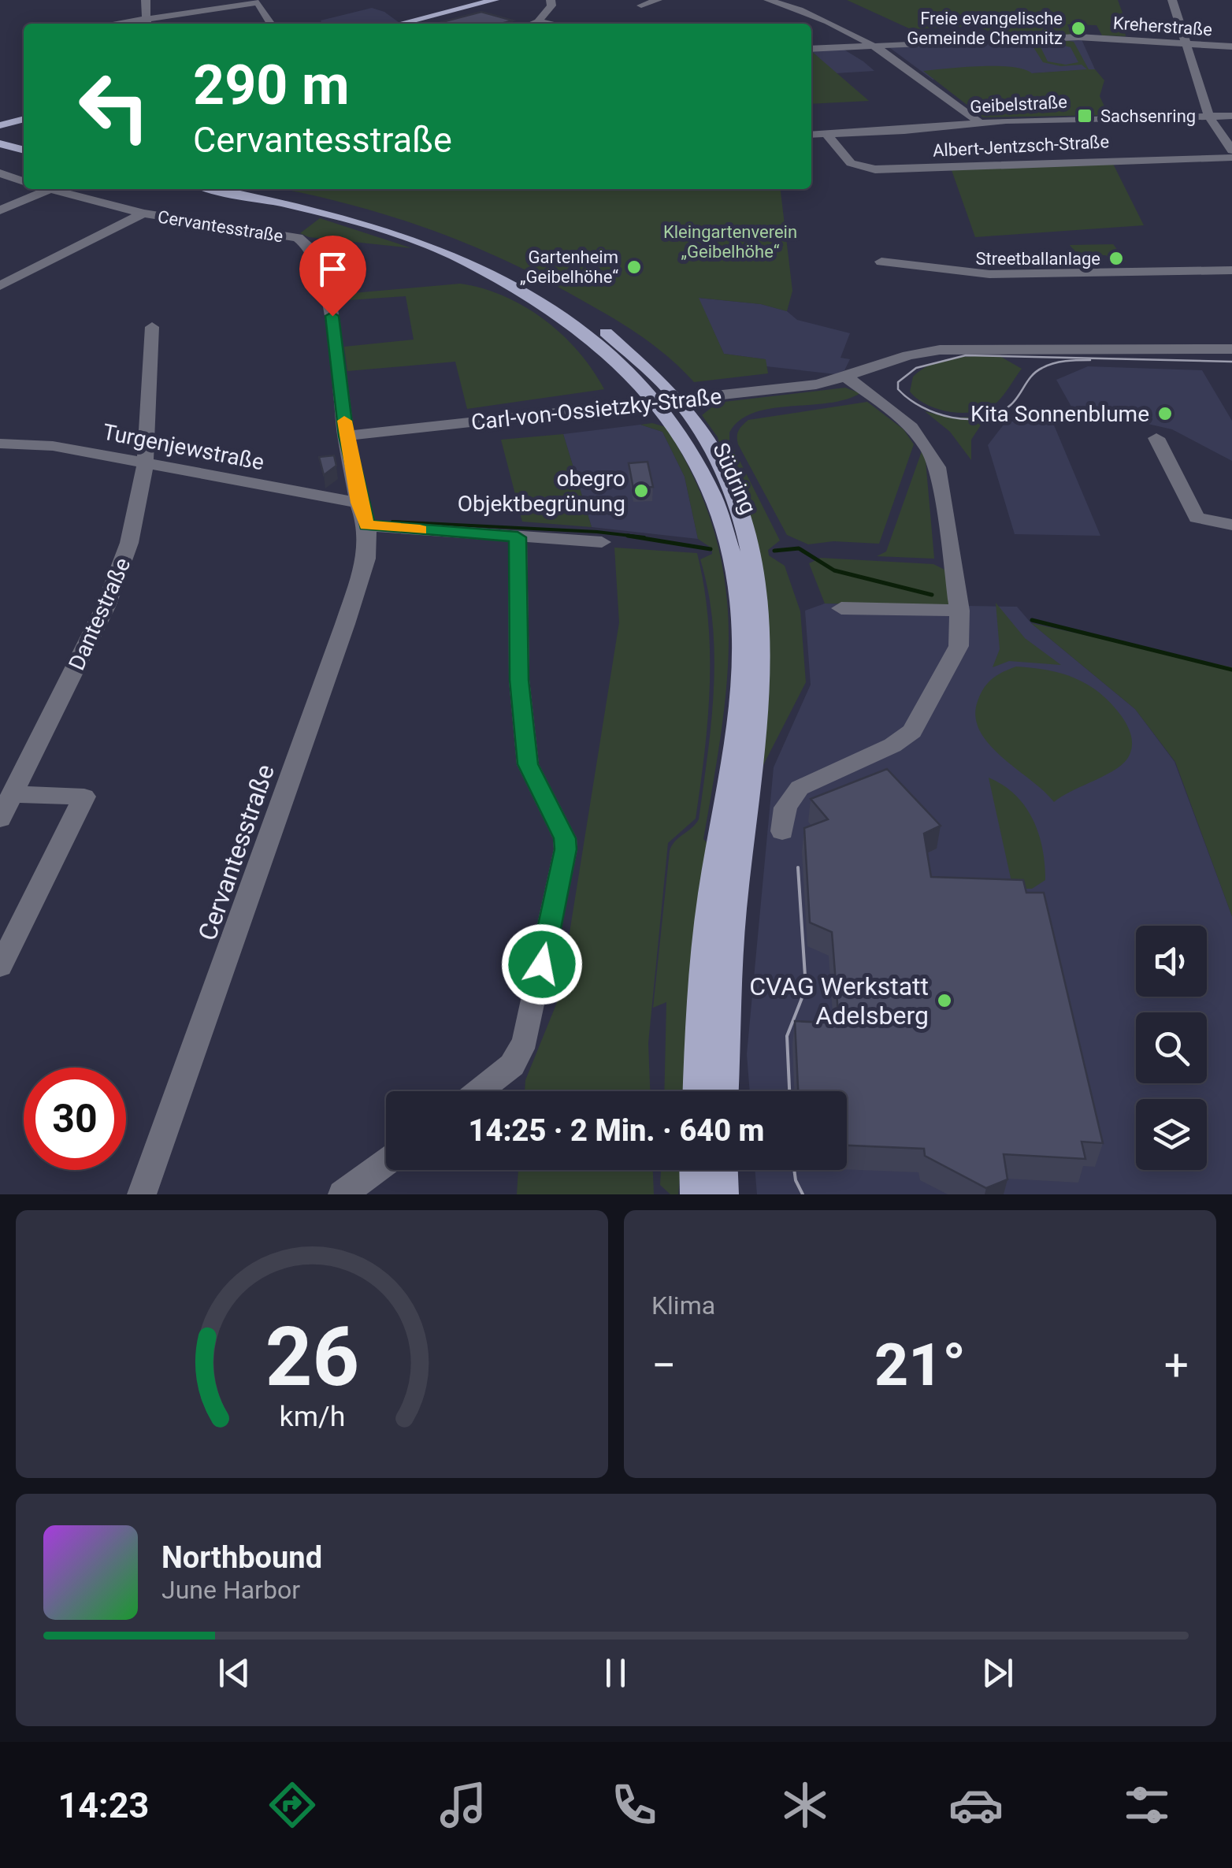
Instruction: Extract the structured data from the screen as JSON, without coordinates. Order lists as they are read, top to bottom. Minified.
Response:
{"streets":{"main road":["Südring"],"street":["Kreherstraße","Geibelstraße","Albert-Jentzsch-Straße","Cervantesstraße","Carl-von-Ossietzky-Straße","Turgenjewstraße","Dantestraße"]},"crossings":[["Geibelstraße","Albert-Jentzsch-Straße"],["Cervantesstraße","Carl-von-Ossietzky-Straße"],["Cervantesstraße","Turgenjewstraße"],["Carl-von-Ossietzky-Straße","Südring"],["Turgenjewstraße","Dantestraße"]],"parks":["Kleingartenverein „Geibelhöhe“"],"places":{"other":["Freie evangelische Gemeinde Chemnitz","Streetballanlage","Gartenheim „Geibelhöhe“","Kita Sonnenblume","obegro Objektbegrünung","CVAG Werkstatt Adelsberg"],"transit":["Sachsenring"]},"page":{"turn":["290 m","Cervantesstraße"],"limit":"30","trip":"14:25 · 2 Min. · 640 m","tile":"Klima","heat":["−","21°","+"],"song":["Northbound","June Harbor"],"tabs":"14:23","gauge":["26","km/h"]}}
